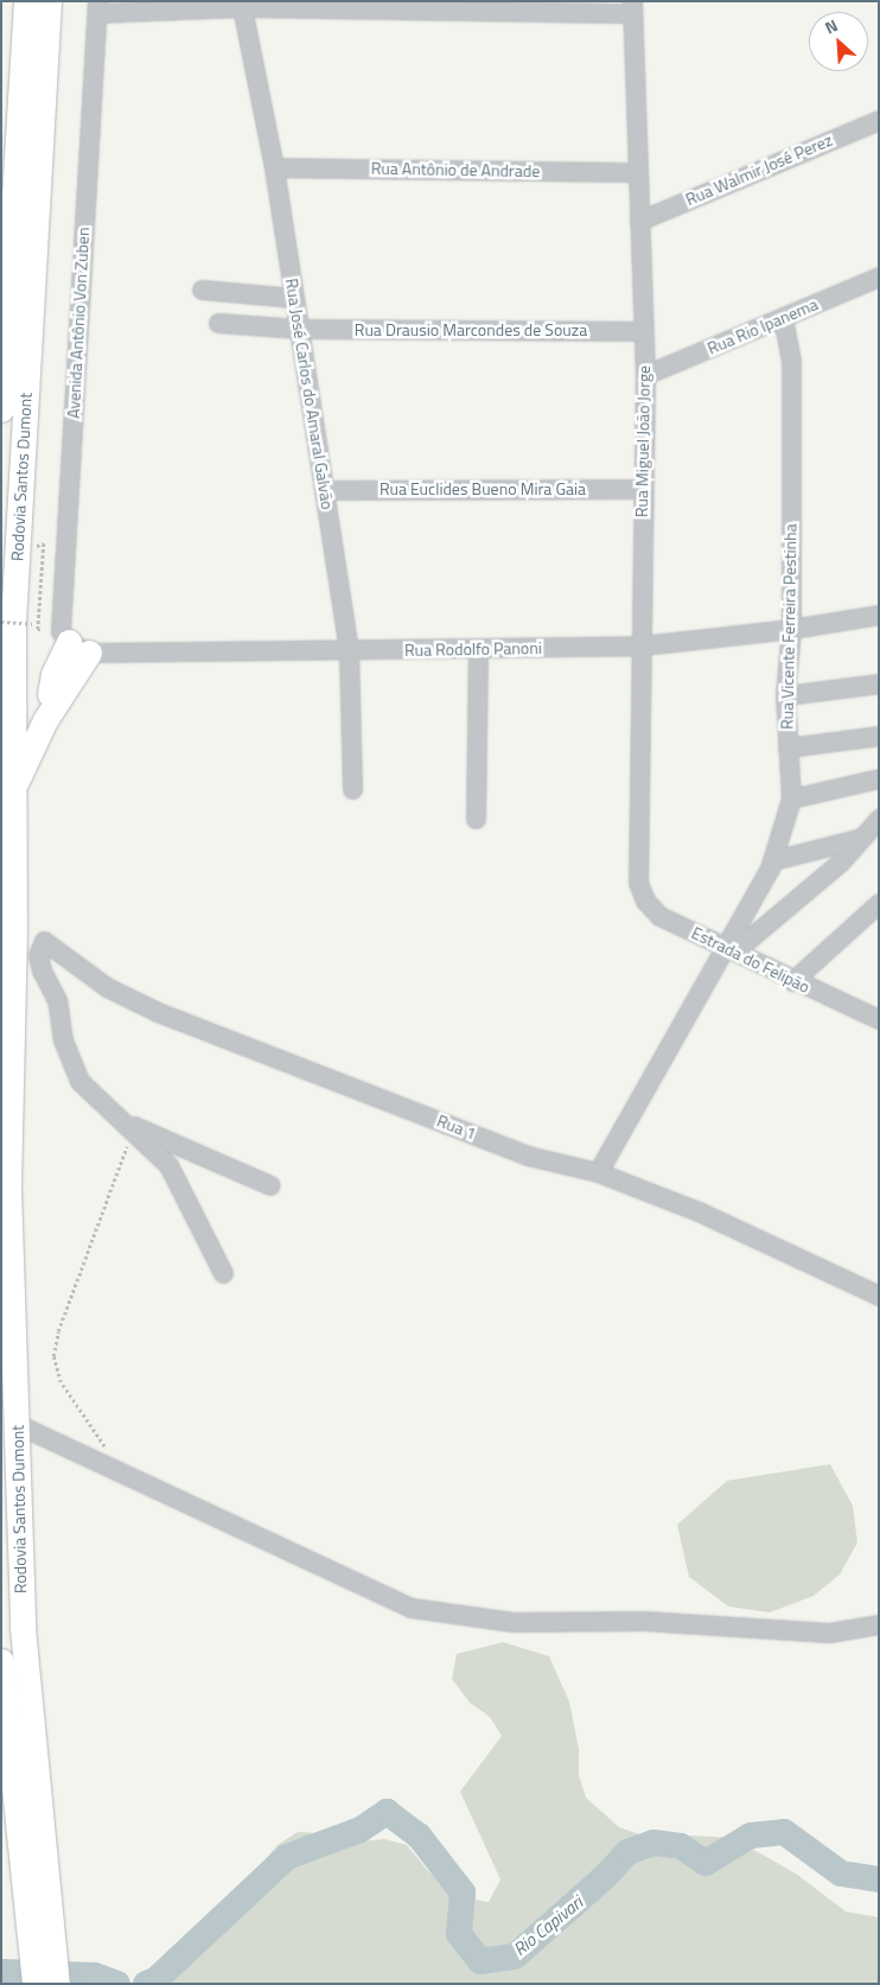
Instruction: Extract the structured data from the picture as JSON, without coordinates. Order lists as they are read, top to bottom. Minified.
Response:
{"streets":{"highway":["Rodovia Santos Dumont"],"street":["Rua Antônio de Andrade","Rua Walmir José Perez","Avenida Antônio Von Zuben","Rua Rio Ipanema","Rua Drausio Marcondes de Souza","Rua José Carlos do Amaral Galvão","Rua Miguel João Jorge","Rua Euclides Bueno Mira Gaia","Rua Vicente Ferreira Pestinha","Rua Rodolfo Panoni","Estrada do Felipão","Rua 1"]},"crossings":[["Rua Antônio de Andrade","Rua José Carlos do Amaral Galvão"],["Rua Antônio de Andrade","Rua Miguel João Jorge"],["Rua Walmir José Perez","Rua Miguel João Jorge"],["Avenida Antônio Von Zuben","Rua Rodolfo Panoni"],["Rua Rio Ipanema","Rua Miguel João Jorge"],["Rua Rio Ipanema","Rua Vicente Ferreira Pestinha"],["Rua Drausio Marcondes de Souza","Rua José Carlos do Amaral Galvão"],["Rua Drausio Marcondes de Souza","Rua Miguel João Jorge"],["Rua José Carlos do Amaral Galvão","Rua Euclides Bueno Mira Gaia"],["Rua José Carlos do Amaral Galvão","Rua Rodolfo Panoni"],["Rua Miguel João Jorge","Rua Euclides Bueno Mira Gaia"],["Rua Miguel João Jorge","Rua Rodolfo Panoni"],["Rua Miguel João Jorge","Estrada do Felipão"],["Rua Vicente Ferreira Pestinha","Rua Rodolfo Panoni"],["Rua Vicente Ferreira Pestinha","Estrada do Felipão"],["Rua Vicente Ferreira Pestinha","Rua 1"]],"water":["Rio Capivari"],"north":"top left"}
